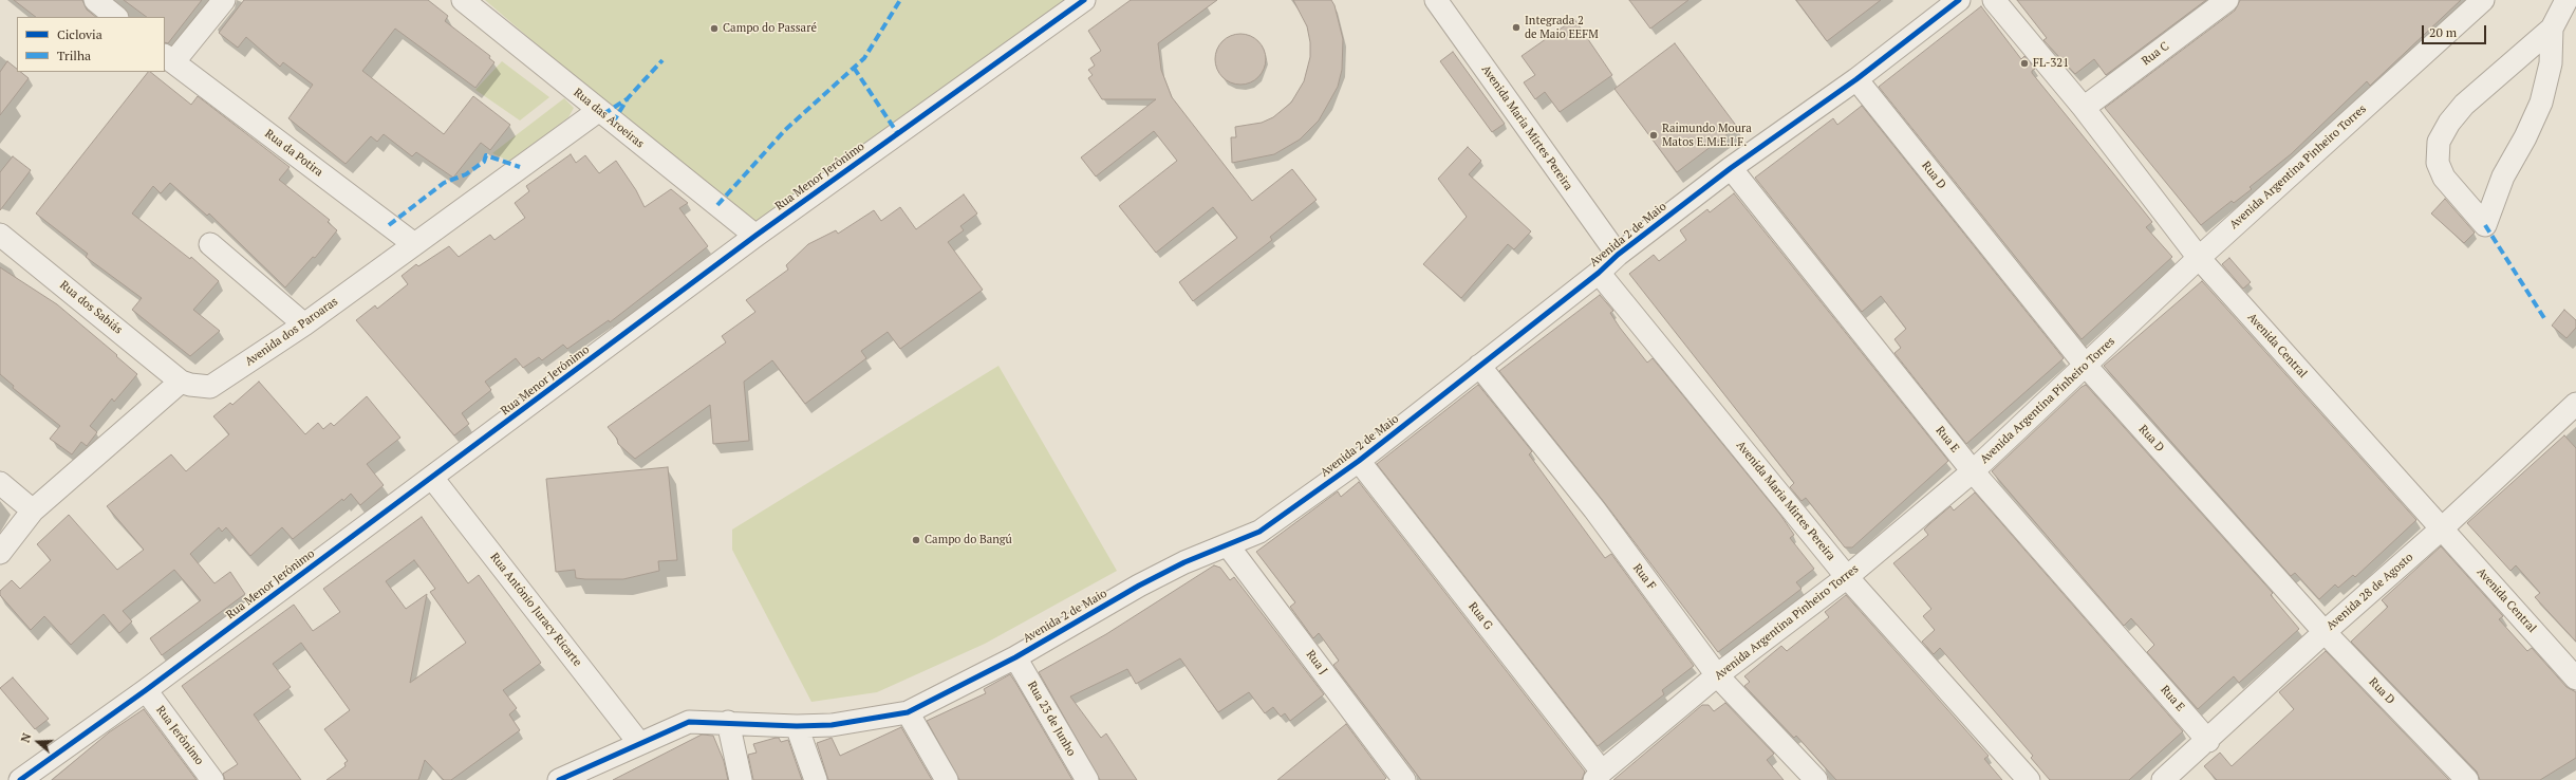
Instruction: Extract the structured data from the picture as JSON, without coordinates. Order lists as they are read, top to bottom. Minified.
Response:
{"streets":{"street":["Rua C","Rua das Aroeiras","Avenida Maria Mirtes Pereira","Rua da Potira","Avenida Argentina Pinheiro Torres","Rua D","Rua Menor Jerônimo","Avenida 2 de Maio","Rua dos Sabiás","Avenida dos Paroaras","Avenida Central","Rua E","Rua F","Avenida 28 de Agosto","Rua Antônio Juracy Ricarte","Rua G","Rua J","Rua 23 de Junho","Rua Jerônimo"]},"crossings":[["Rua C","Avenida Central"],["Rua das Aroeiras","Rua Menor Jerônimo"],["Rua das Aroeiras","Avenida dos Paroaras"],["Avenida Maria Mirtes Pereira","Avenida Argentina Pinheiro Torres"],["Avenida Maria Mirtes Pereira","Avenida 2 de Maio"],["Rua da Potira","Avenida dos Paroaras"],["Avenida Argentina Pinheiro Torres","Rua D"],["Avenida Argentina Pinheiro Torres","Avenida Central"],["Avenida Argentina Pinheiro Torres","Rua E"],["Avenida Argentina Pinheiro Torres","Rua F"],["Avenida Argentina Pinheiro Torres","Rua G"],["Rua D","Avenida 2 de Maio"],["Rua D","Avenida 28 de Agosto"],["Rua Menor Jerônimo","Rua Antônio Juracy Ricarte"],["Rua Menor Jerônimo","Rua Jerônimo"],["Avenida 2 de Maio","Rua E"],["Avenida 2 de Maio","Rua F"],["Avenida 2 de Maio","Rua Antônio Juracy Ricarte"],["Avenida 2 de Maio","Rua G"],["Avenida 2 de Maio","Rua J"],["Avenida 2 de Maio","Rua 23 de Junho"],["Rua dos Sabiás","Avenida dos Paroaras"],["Avenida Central","Avenida 28 de Agosto"],["Rua E","Avenida 28 de Agosto"]],"places":["Integrada 2 de Maio EEFM","Campo do Passaré","FL-321","Raimundo Moura Matos E.M.E.I.F.","Campo do Bangú"],"legend":["Ciclovia","Trilha"],"scale_bar":"20 m","north":"left"}
